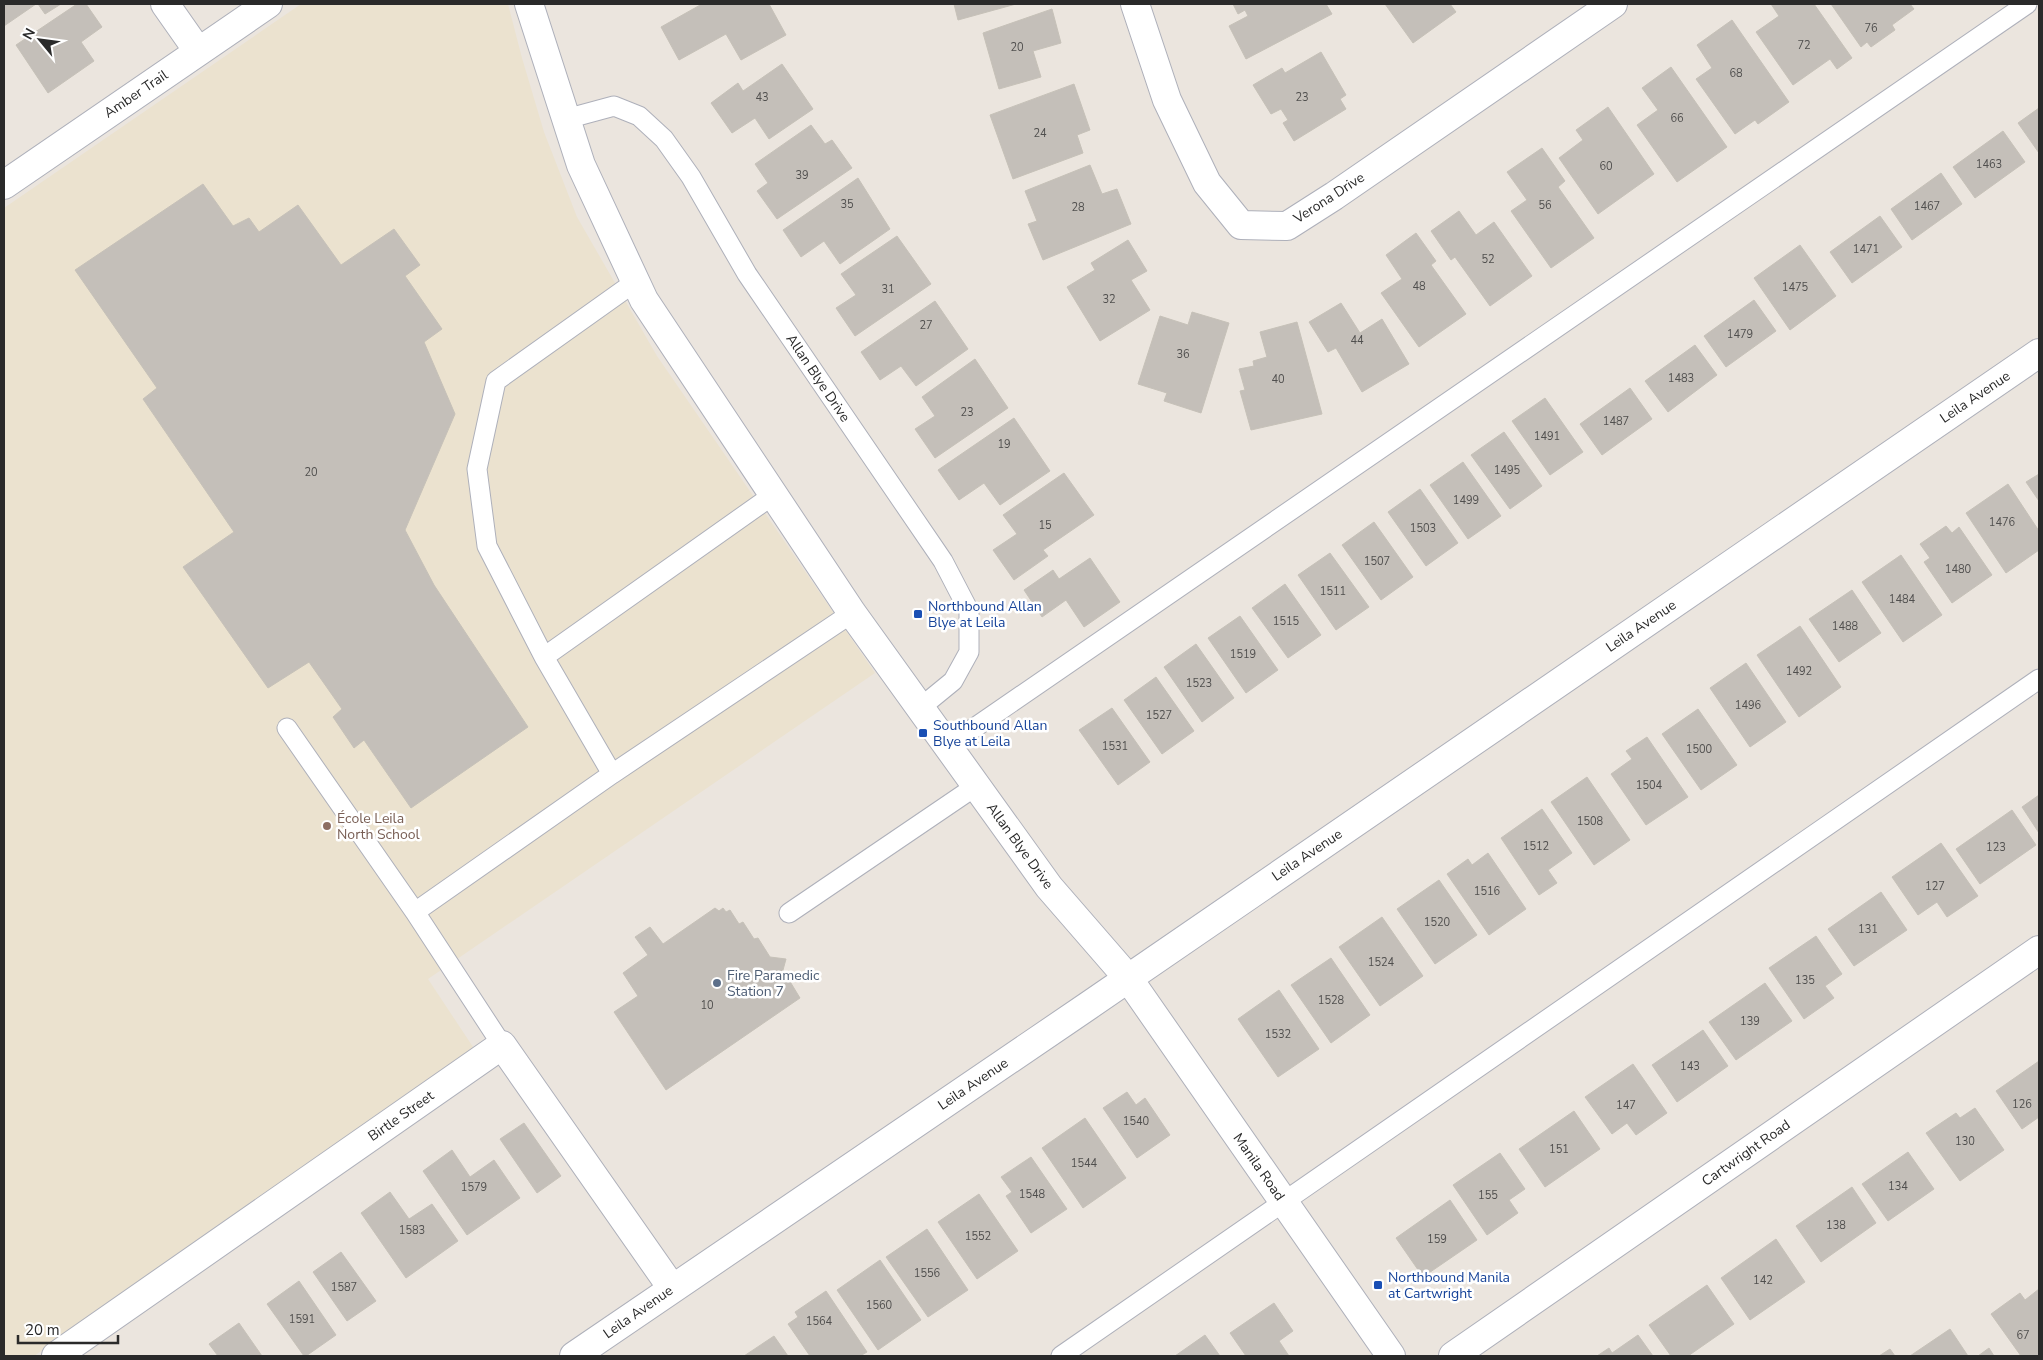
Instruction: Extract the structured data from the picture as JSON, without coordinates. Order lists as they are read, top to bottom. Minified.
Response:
{"streets":{"street":["Amber Trail","Verona Drive","Allan Blye Drive","Leila Avenue","Birtle Street","Cartwright Road","Manila Road"]},"crossings":[["Allan Blye Drive","Leila Avenue"],["Allan Blye Drive","Manila Road"],["Leila Avenue","Manila Road"]],"places":{"transit":["Northbound Allan Blye at Leila","Southbound Allan Blye at Leila","Northbound Manila at Cartwright"],"other":["École Leila North School","Fire Paramedic Station 7"]},"house_numbers":["76","72","20","68","43","23","66","24","1463","60","39","35","56","1467","28","1471","52","48","1475","31","32","27","1479","44","36","1483","40","23","1487","1491","19","1495","20","1499","1476","15","1503","1507","1480","1511","1484","1515","1488","1519","1492","1523","1496","1527","1531","1500","1504","1508","1512","123","127","1516","1520","131","1524","135","1528","10","139","1532","143","126","147","1540","130","151","1544","134","1579","1548","155","138","1583","1552","159","1556","142","1587","1560","1591","1564","67"],"scale_bar":"20 m","north":"top left"}
